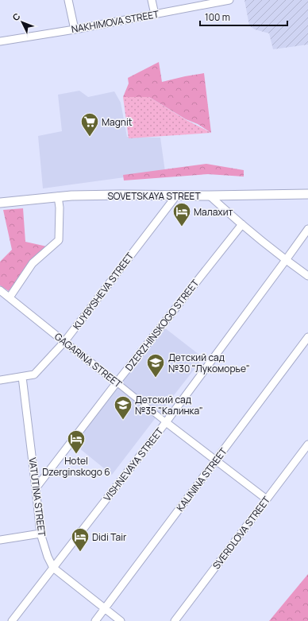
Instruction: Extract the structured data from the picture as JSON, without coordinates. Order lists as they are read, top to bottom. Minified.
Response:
{"streets":{"street":["NAKHIMOVA STREET","SOVETSKAYA STREET","KUYBYSHEVA STREET","DZERZHINSKOGO STREET","GAGARINA STREET","VISHNEVAYA STREET","KALININA STREET","VATUTINA STREET","SVERDLOVA STREET"]},"crossings":[["SOVETSKAYA STREET","KUYBYSHEVA STREET"],["KUYBYSHEVA STREET","GAGARINA STREET"],["KUYBYSHEVA STREET","VATUTINA STREET"],["DZERZHINSKOGO STREET","GAGARINA STREET"],["DZERZHINSKOGO STREET","VATUTINA STREET"],["GAGARINA STREET","VISHNEVAYA STREET"],["GAGARINA STREET","KALININA STREET"],["GAGARINA STREET","SVERDLOVA STREET"],["VISHNEVAYA STREET","VATUTINA STREET"],["KALININA STREET","VATUTINA STREET"]],"places":{"supermarket":["Magnit"],"hotel":["Малахит","Hotel Dzerginskogo 6","Didi Tair"],"school or university":["Детский сад №30 \"Лукоморье\"","Детский сад №35 \"Калинка\""]},"scale_bar":"100 m","north":"top left"}
